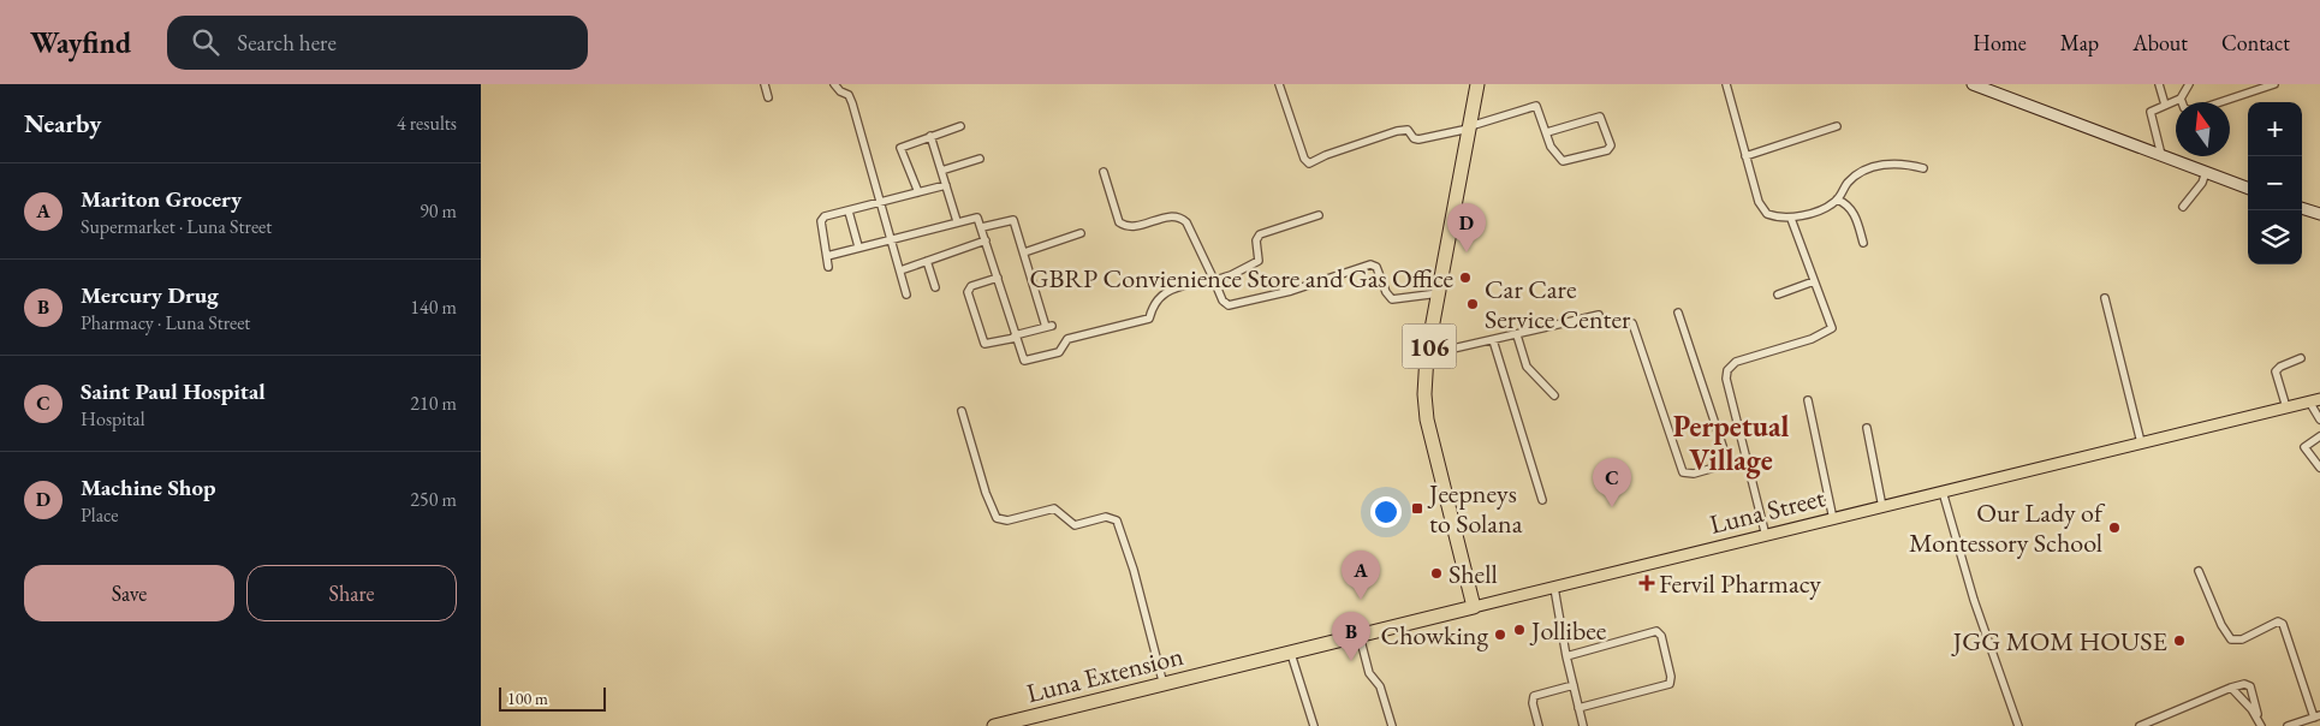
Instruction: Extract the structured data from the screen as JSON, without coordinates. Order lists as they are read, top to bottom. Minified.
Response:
{"streets":{"highway":["106","Luna Street","Luna Extension"]},"crossings":[["106","Luna Street"],["Luna Street","Luna Extension"]],"districts":["Perpetual Village"],"places":{"other":["GBRP Convienience Store and Gas Office","Car Care Service Center","Our Lady of Montessory School","Shell","Jollibee","Chowking","JGG MOM HOUSE"],"transit":["Jeepneys to Solana"],"health":["Fervil Pharmacy"]},"scale_bar":"100 m","north":"top","page":{"header":"Wayfind","search":"Search here","nav":["Home","Map","About","Contact"],"heading":["Nearby","4 results"],"map_buttons":["+","−"],"list":[{"mark":"A","name":"Mariton Grocery","note":"Supermarket · Luna Street","value":"90 m"},{"mark":"B","name":"Mercury Drug","note":"Pharmacy · Luna Street","value":"140 m"},{"mark":"C","name":"Saint Paul Hospital","note":"Hospital","value":"210 m"},{"mark":"D","name":"Machine Shop","note":"Place","value":"250 m"}],"pins":["D","C","A","B"],"buttons":["Save","Share"],"scale":"100 m"}}
